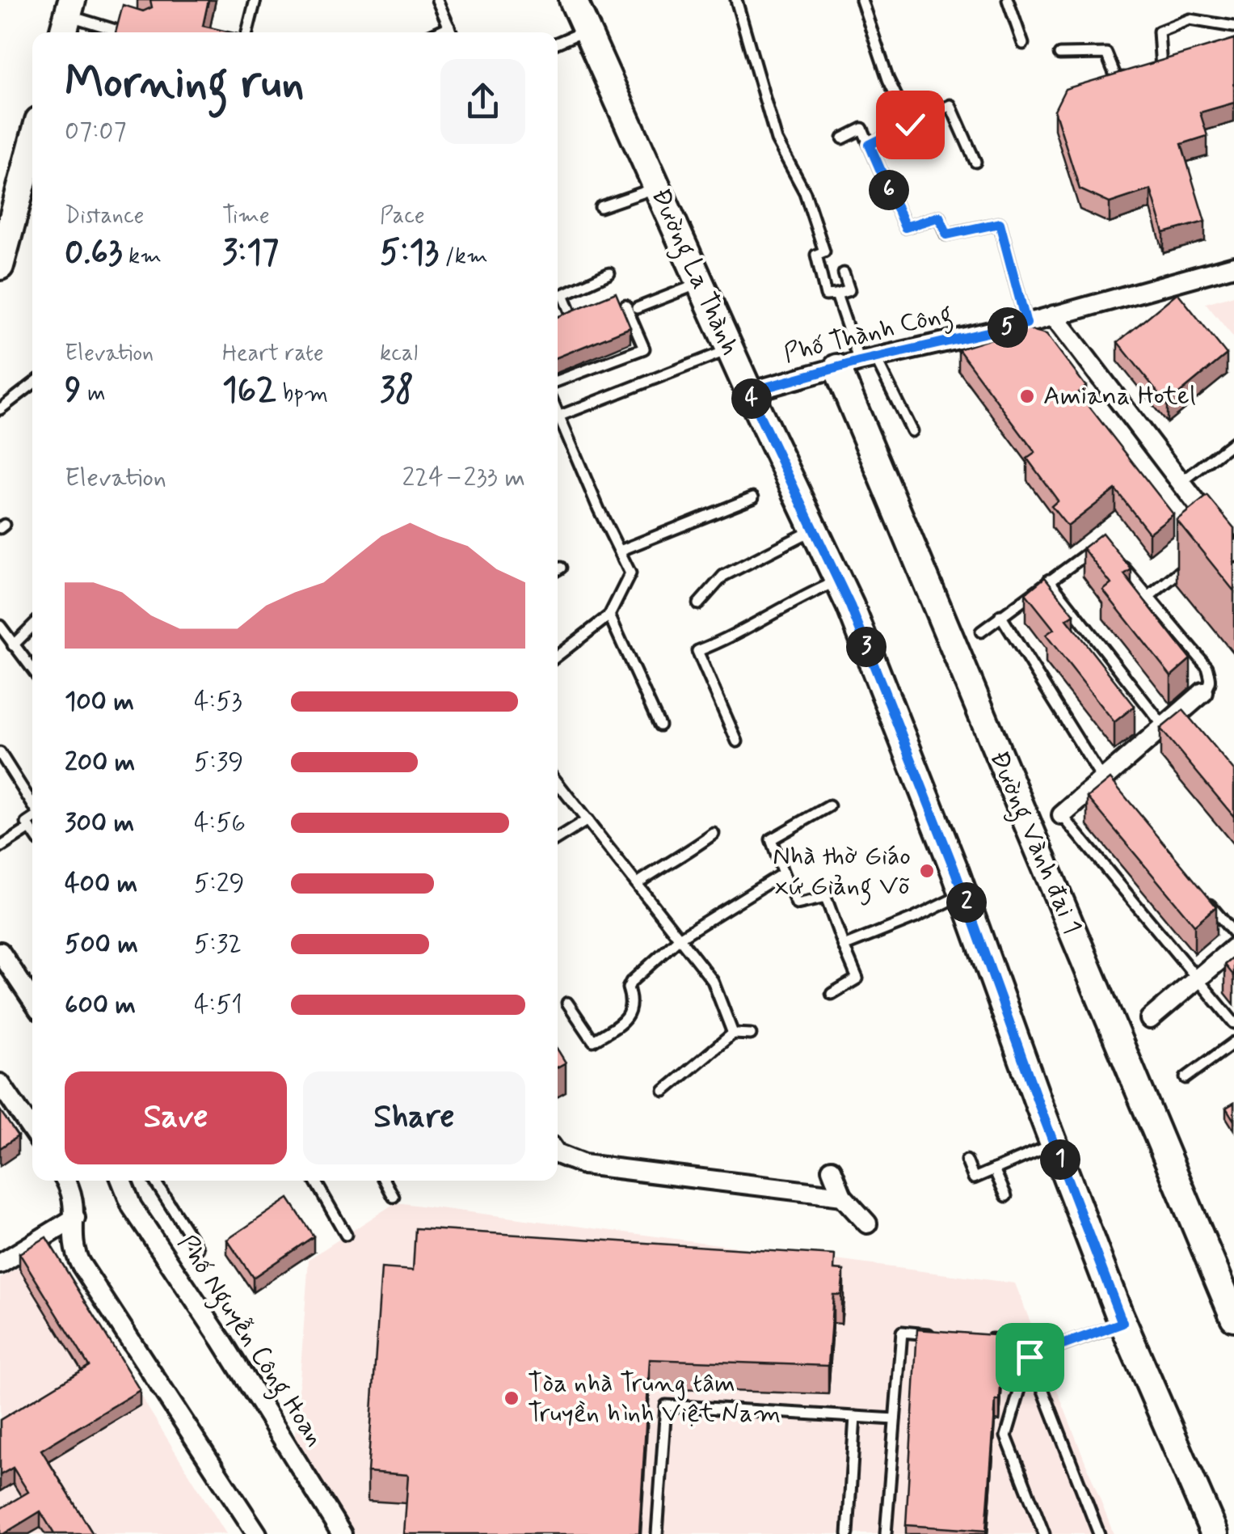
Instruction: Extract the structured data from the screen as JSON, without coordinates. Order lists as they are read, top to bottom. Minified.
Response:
{"streets":{"main road":["Đường La Thành","Đường Vành đai 1"],"street":["Phố Thành Công","Phố Nguyễn Công Hoan"]},"crossings":[["Đường La Thành","Phố Thành Công"],["Phố Thành Công","Đường Vành đai 1"]],"places":["Amiana Hotel","Nhà thờ Giáo xứ Giảng Võ","Tòa nhà Trung tâm Truyền hình Việt Nam"],"page":{"heading":["Morning run","07:07"],"pins":["6","5","4","3","2","1"],"stats":[["Distance","0.63 km"],["Time","3:17"],["Pace","5:13 /km"],["Elevation","9 m"],["Heart rate","162 bpm"],["kcal","38"]],"chart":["Elevation","224–233 m"],"list":[{"name":"100 m","note":"4:53"},{"name":"200 m","note":"5:39"},{"name":"300 m","note":"4:56"},{"name":"400 m","note":"5:29"},{"name":"500 m","note":"5:32"},{"name":"600 m","note":"4:51"}],"buttons":["Save","Share"]}}
